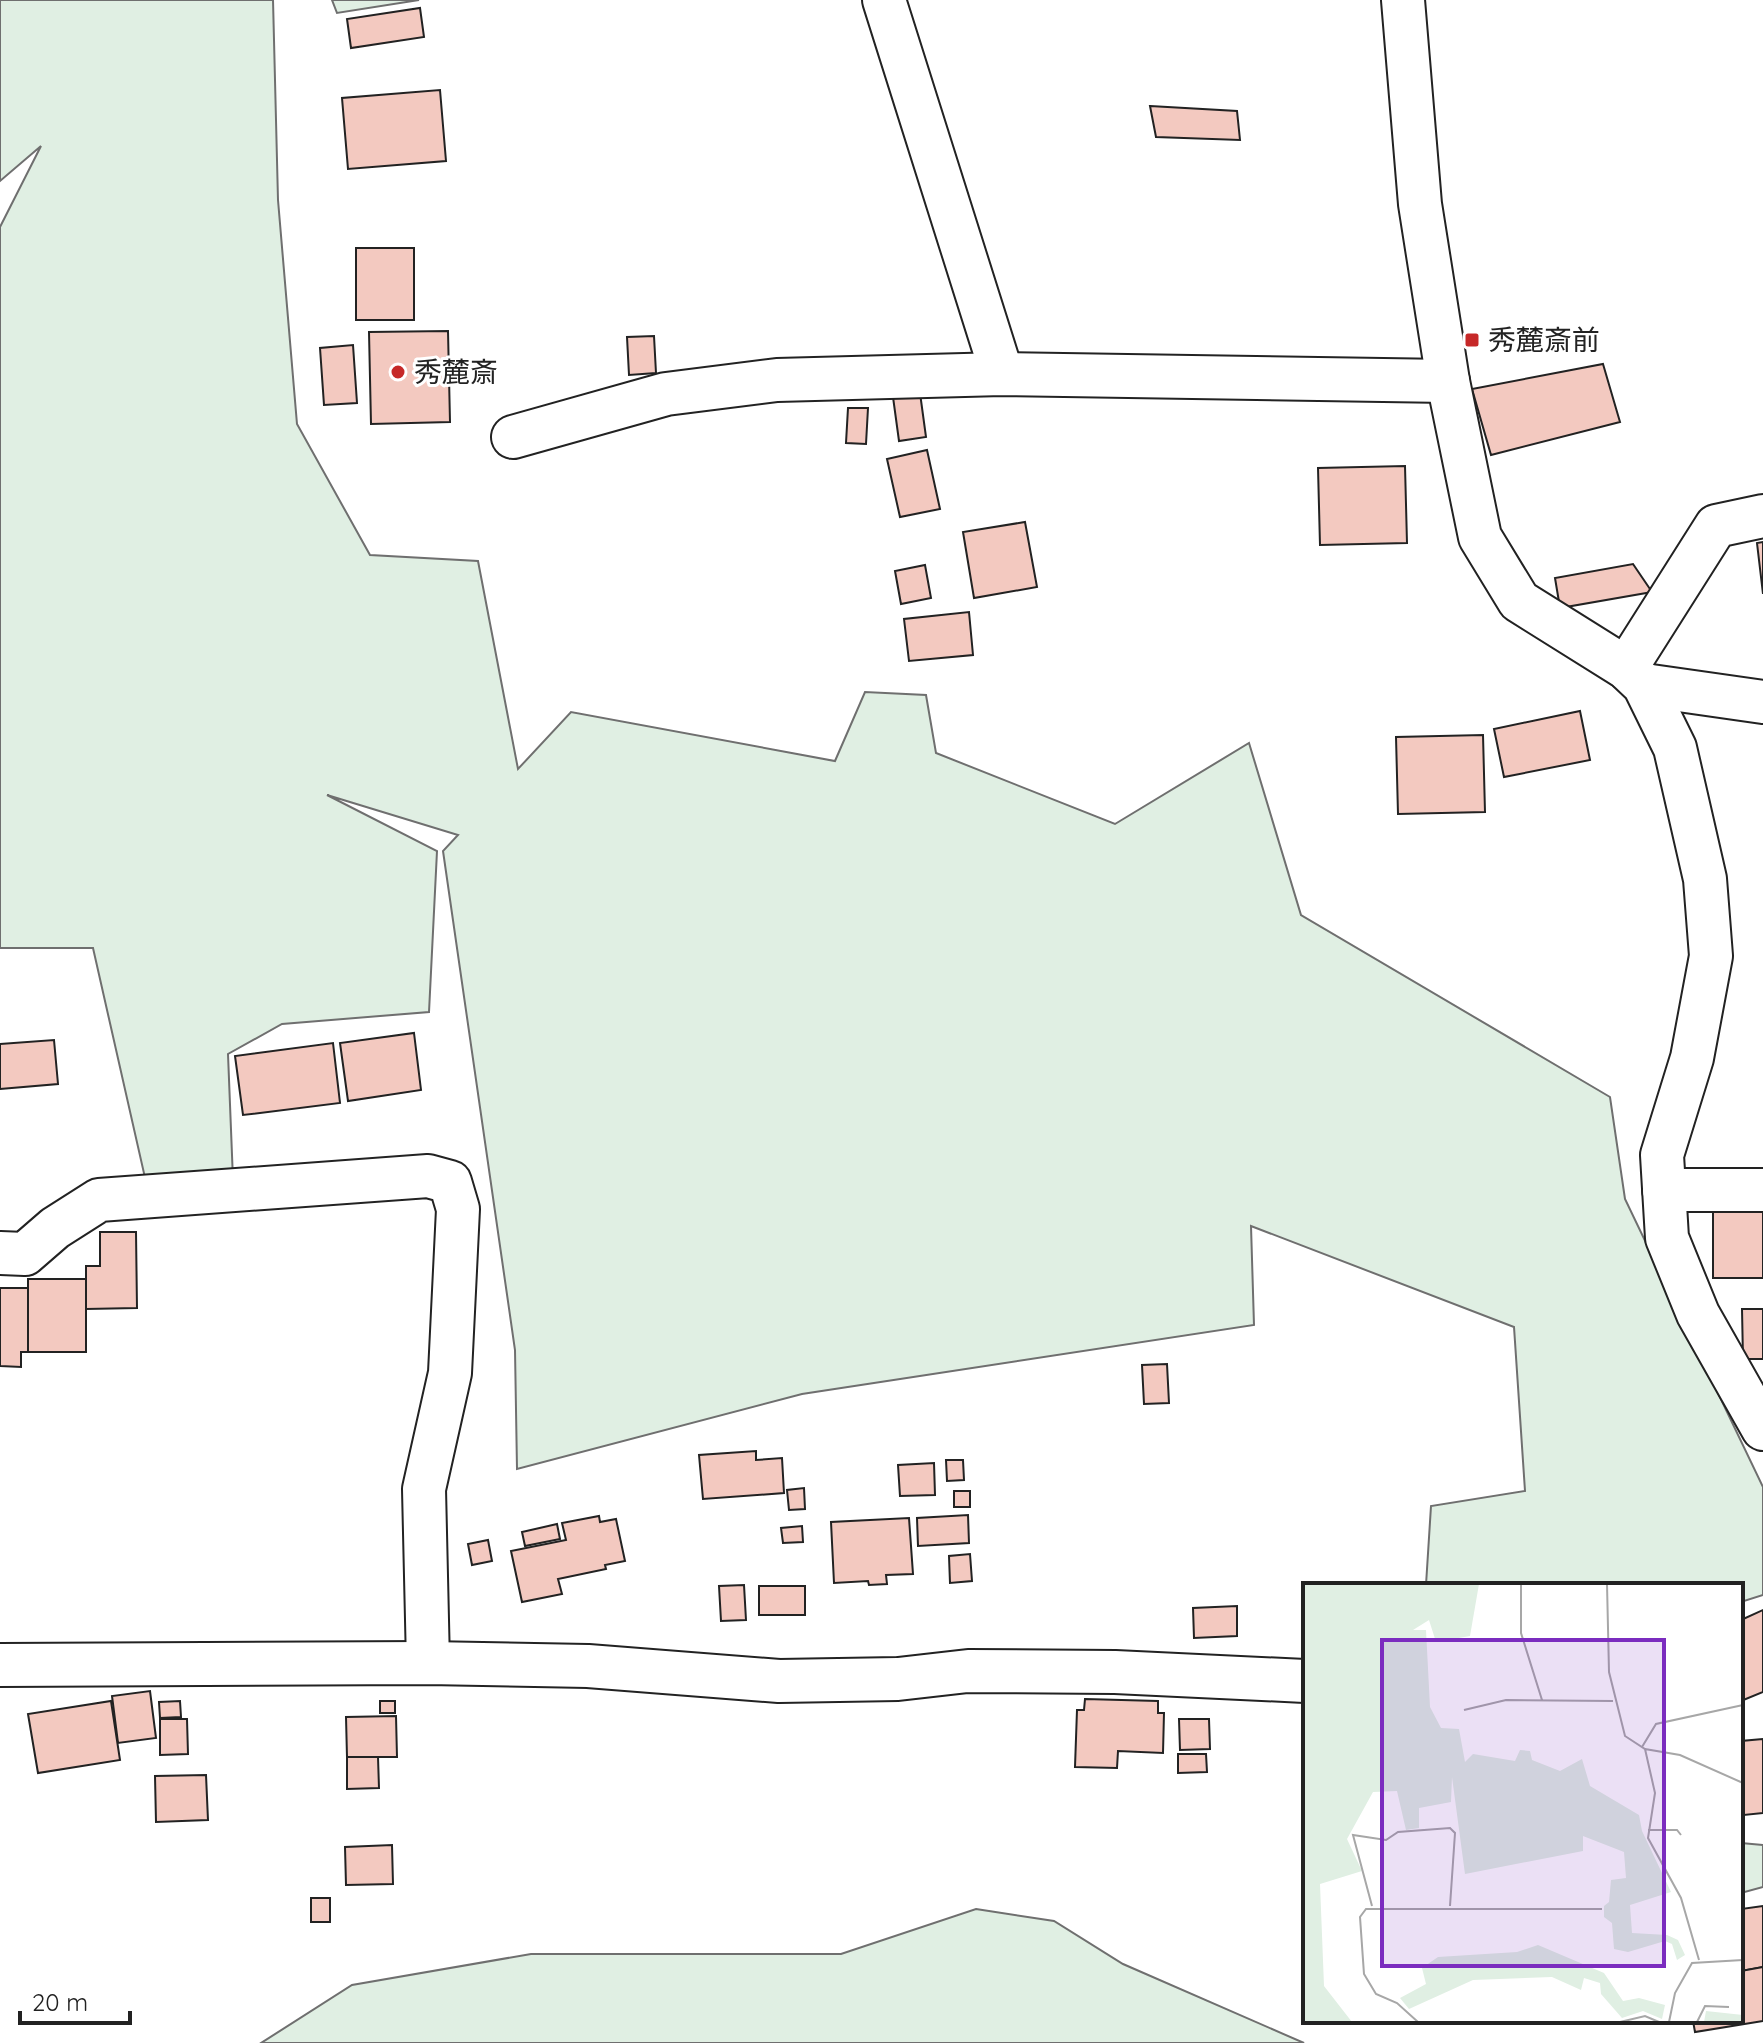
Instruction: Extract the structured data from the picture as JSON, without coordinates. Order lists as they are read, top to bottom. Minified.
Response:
{"places":{"transit":["秀麓斎前"],"other":["秀麓斎"]},"scale_bar":"20 m"}
